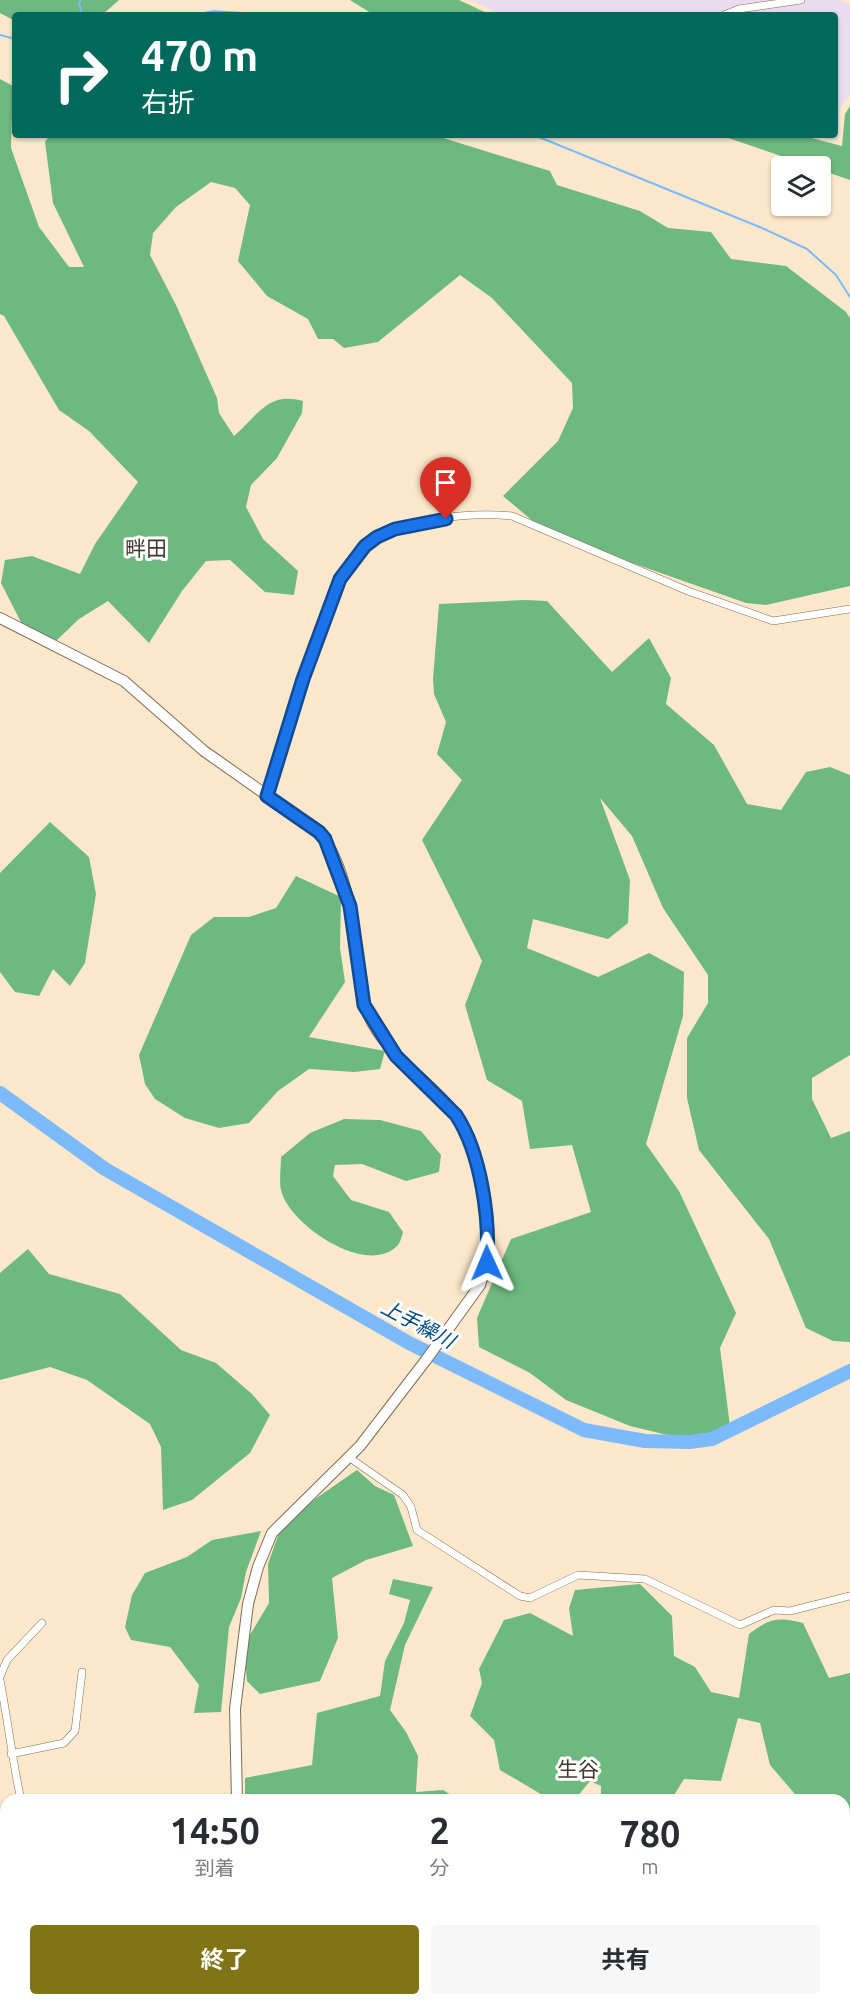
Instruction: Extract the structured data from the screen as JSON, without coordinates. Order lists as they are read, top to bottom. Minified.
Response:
{"districts":["畔田","生谷"],"water":["上手繰川"],"page":{"turn":["470 m","右折"],"eta":["14:50","到着","2","分","780","m"],"buttons":["終了","共有"]}}
